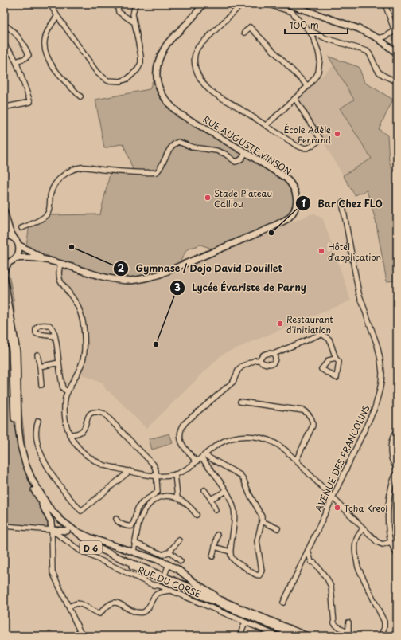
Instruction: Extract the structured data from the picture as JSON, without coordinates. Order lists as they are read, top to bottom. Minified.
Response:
{"streets":{"main road":["RUE AUGUSTE VINSON","D 6"],"street":["AVENUE DES FRANCOLINS","RUE DU CORSE"]},"places":["École Adèle Ferrand","Stade Plateau Caillou","Bar Chez FLO","Gymnase / Dojo David Douillet","Hôtel d'application","Restaurant d'initiation","Lycée Évariste de Parny","Tcha Kreol"],"scale_bar":"100 m"}
